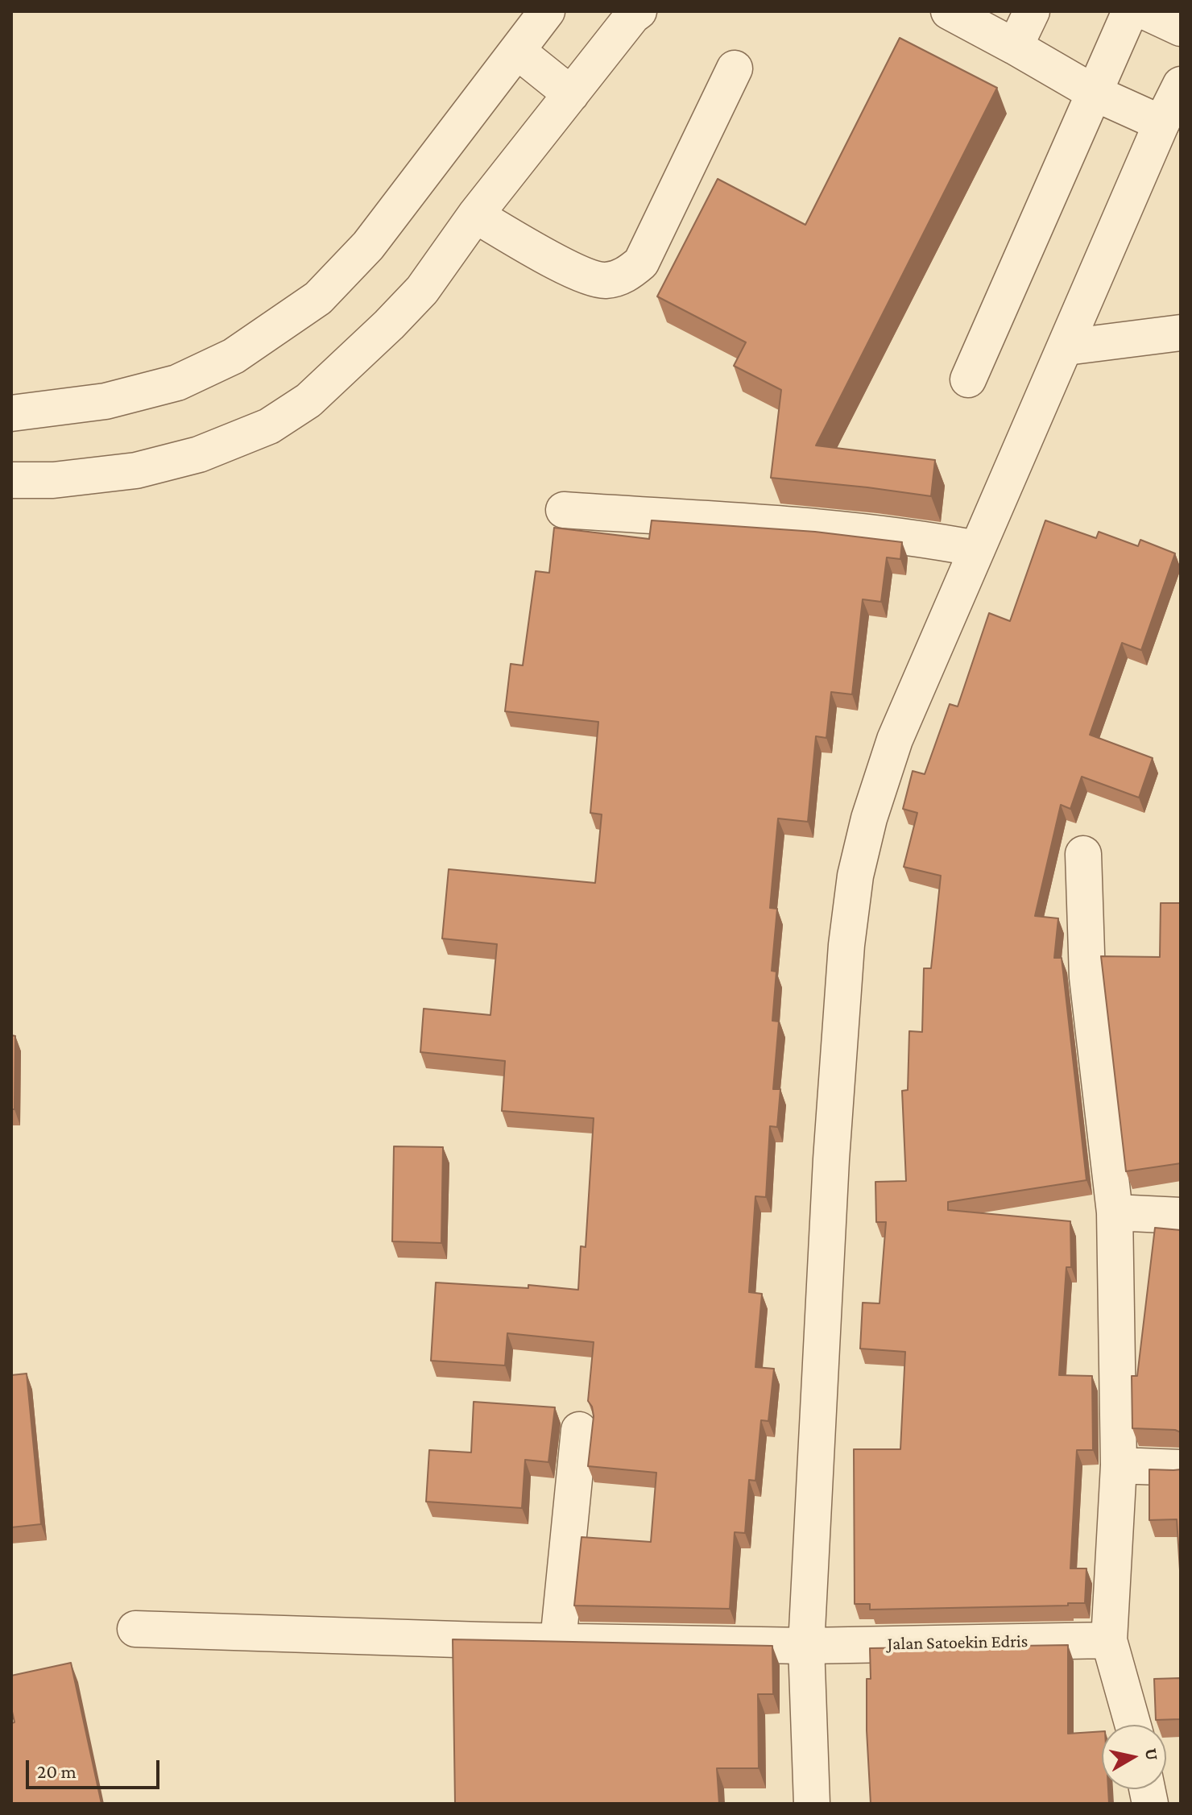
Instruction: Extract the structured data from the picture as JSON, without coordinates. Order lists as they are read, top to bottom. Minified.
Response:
{"streets":{"street":["Jalan Satoekin Edris"]},"scale_bar":"20 m","north":"right"}
